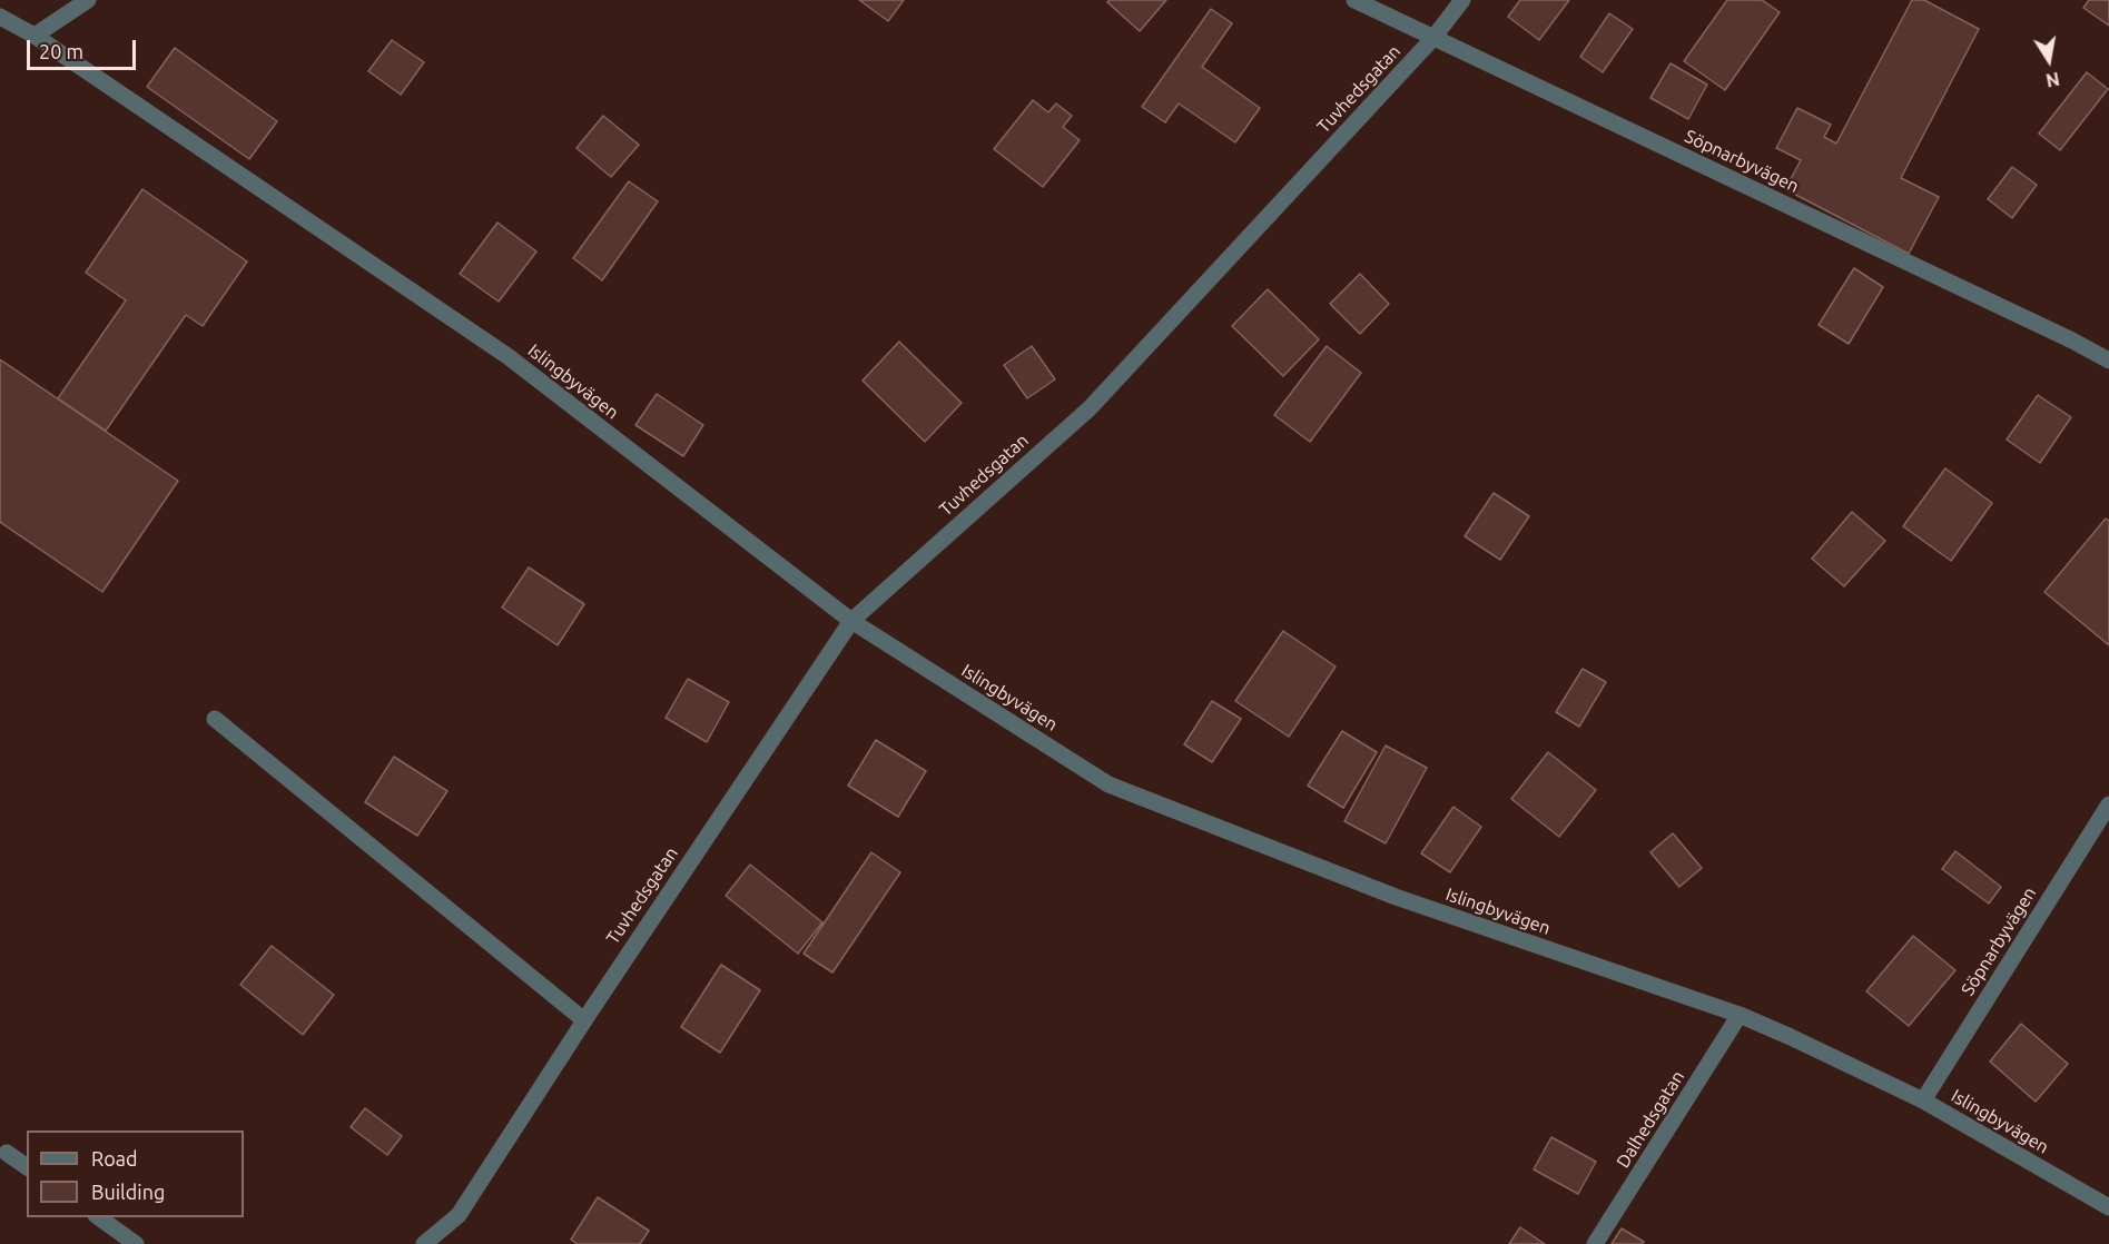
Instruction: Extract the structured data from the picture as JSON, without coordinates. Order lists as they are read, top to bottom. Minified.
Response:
{"streets":{"street":["Tuvhedsgatan","Söpnarbyvägen","Islingbyvägen","Dalhedsgatan"]},"crossings":[["Tuvhedsgatan","Söpnarbyvägen"],["Tuvhedsgatan","Islingbyvägen"],["Söpnarbyvägen","Islingbyvägen"],["Islingbyvägen","Dalhedsgatan"]],"legend":["Road","Building"],"scale_bar":"20 m","north":"bottom"}
